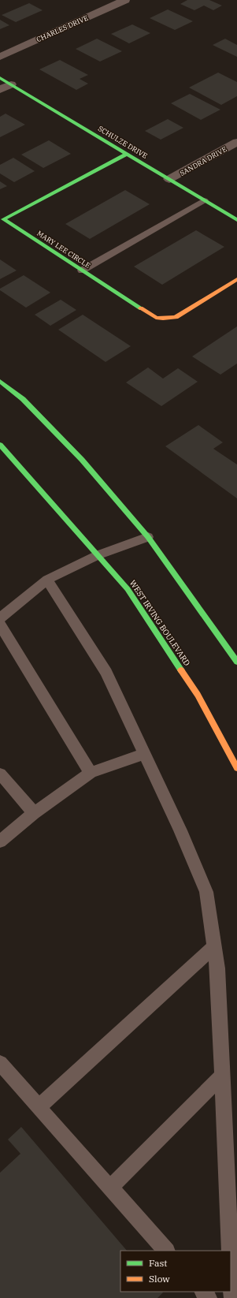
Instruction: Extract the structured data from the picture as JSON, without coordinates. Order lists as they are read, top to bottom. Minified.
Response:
{"streets":{"street":["CHARLES DRIVE","SCHULZE DRIVE","SANDRA DRIVE","MARY LEE CIRCLE","WEST IRVING BOULEVARD"]},"crossings":[["SCHULZE DRIVE","SANDRA DRIVE"],["SCHULZE DRIVE","MARY LEE CIRCLE"]],"legend":["Fast","Slow"]}
